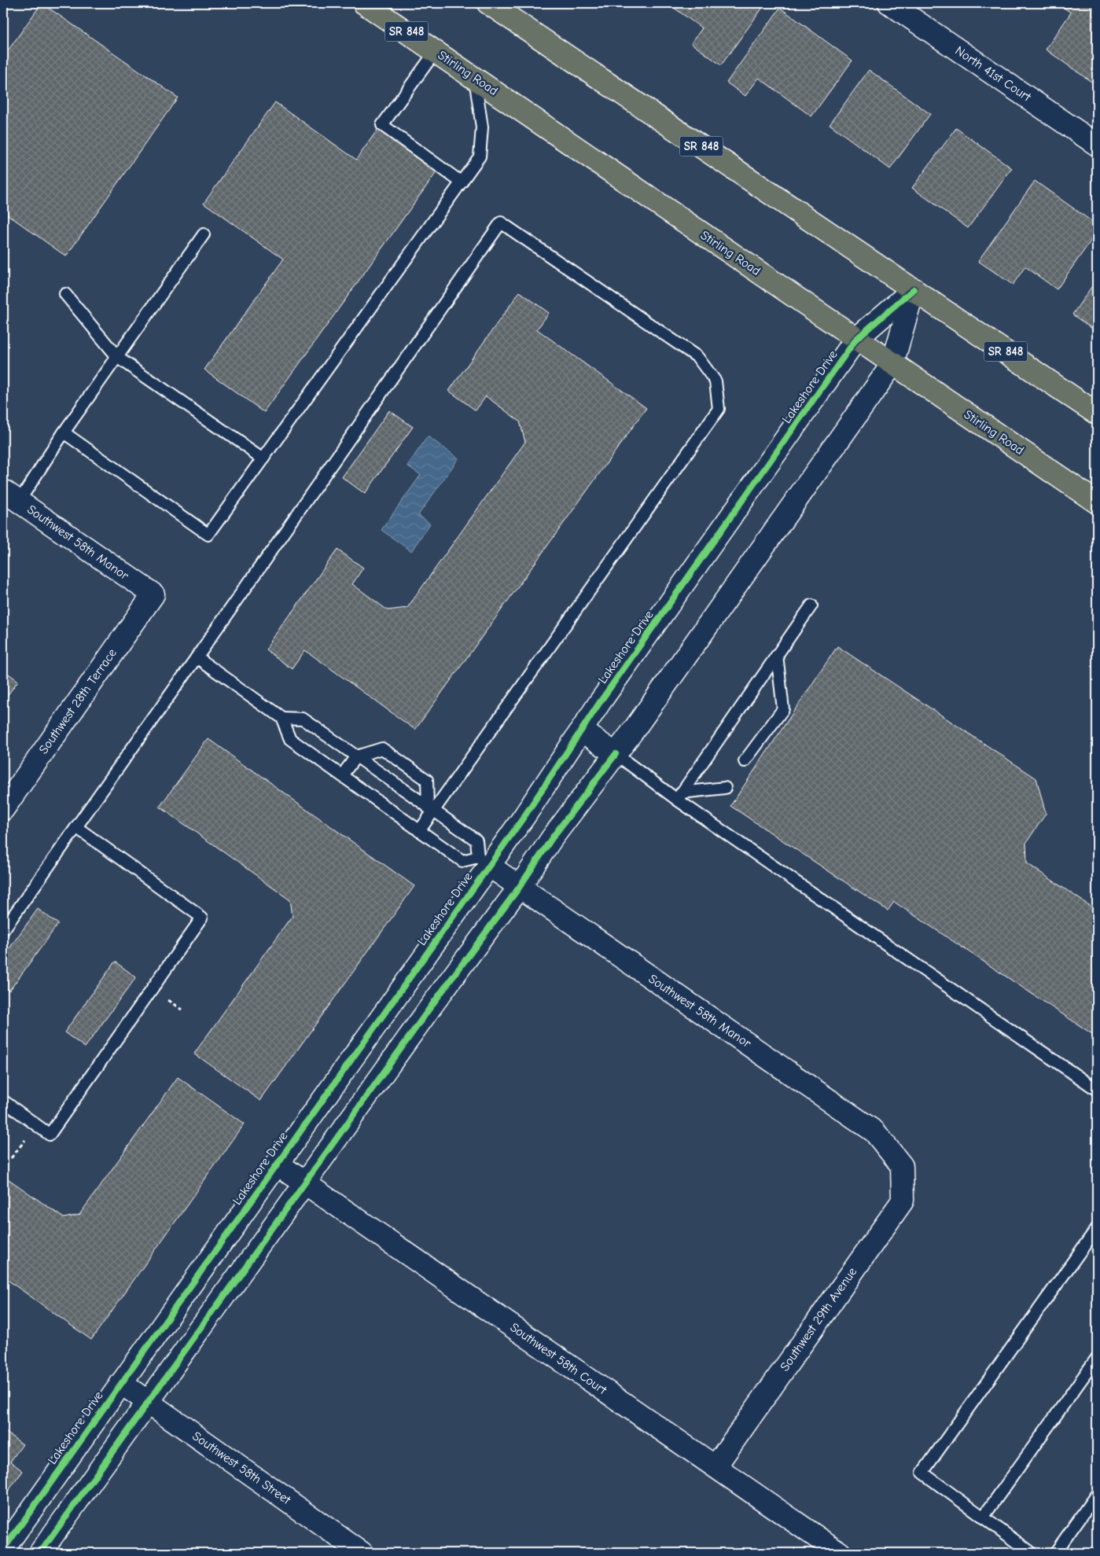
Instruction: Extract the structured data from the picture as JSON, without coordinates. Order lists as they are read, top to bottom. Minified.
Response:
{"streets":{"main road":["SR 848","Stirling Road"],"street":["North 41st Court","Lakeshore Drive","Southwest 58th Manor","Southwest 28th Terrace","Southwest 29th Avenue","Southwest 58th Court","Southwest 58th Street"]},"crossings":[["SR 848","Lakeshore Drive"],["Stirling Road","Lakeshore Drive"],["Lakeshore Drive","Southwest 58th Manor"],["Lakeshore Drive","Southwest 58th Court"],["Lakeshore Drive","Southwest 58th Street"],["Southwest 58th Manor","Southwest 28th Terrace"],["Southwest 58th Manor","Southwest 29th Avenue"],["Southwest 29th Avenue","Southwest 58th Court"]]}
